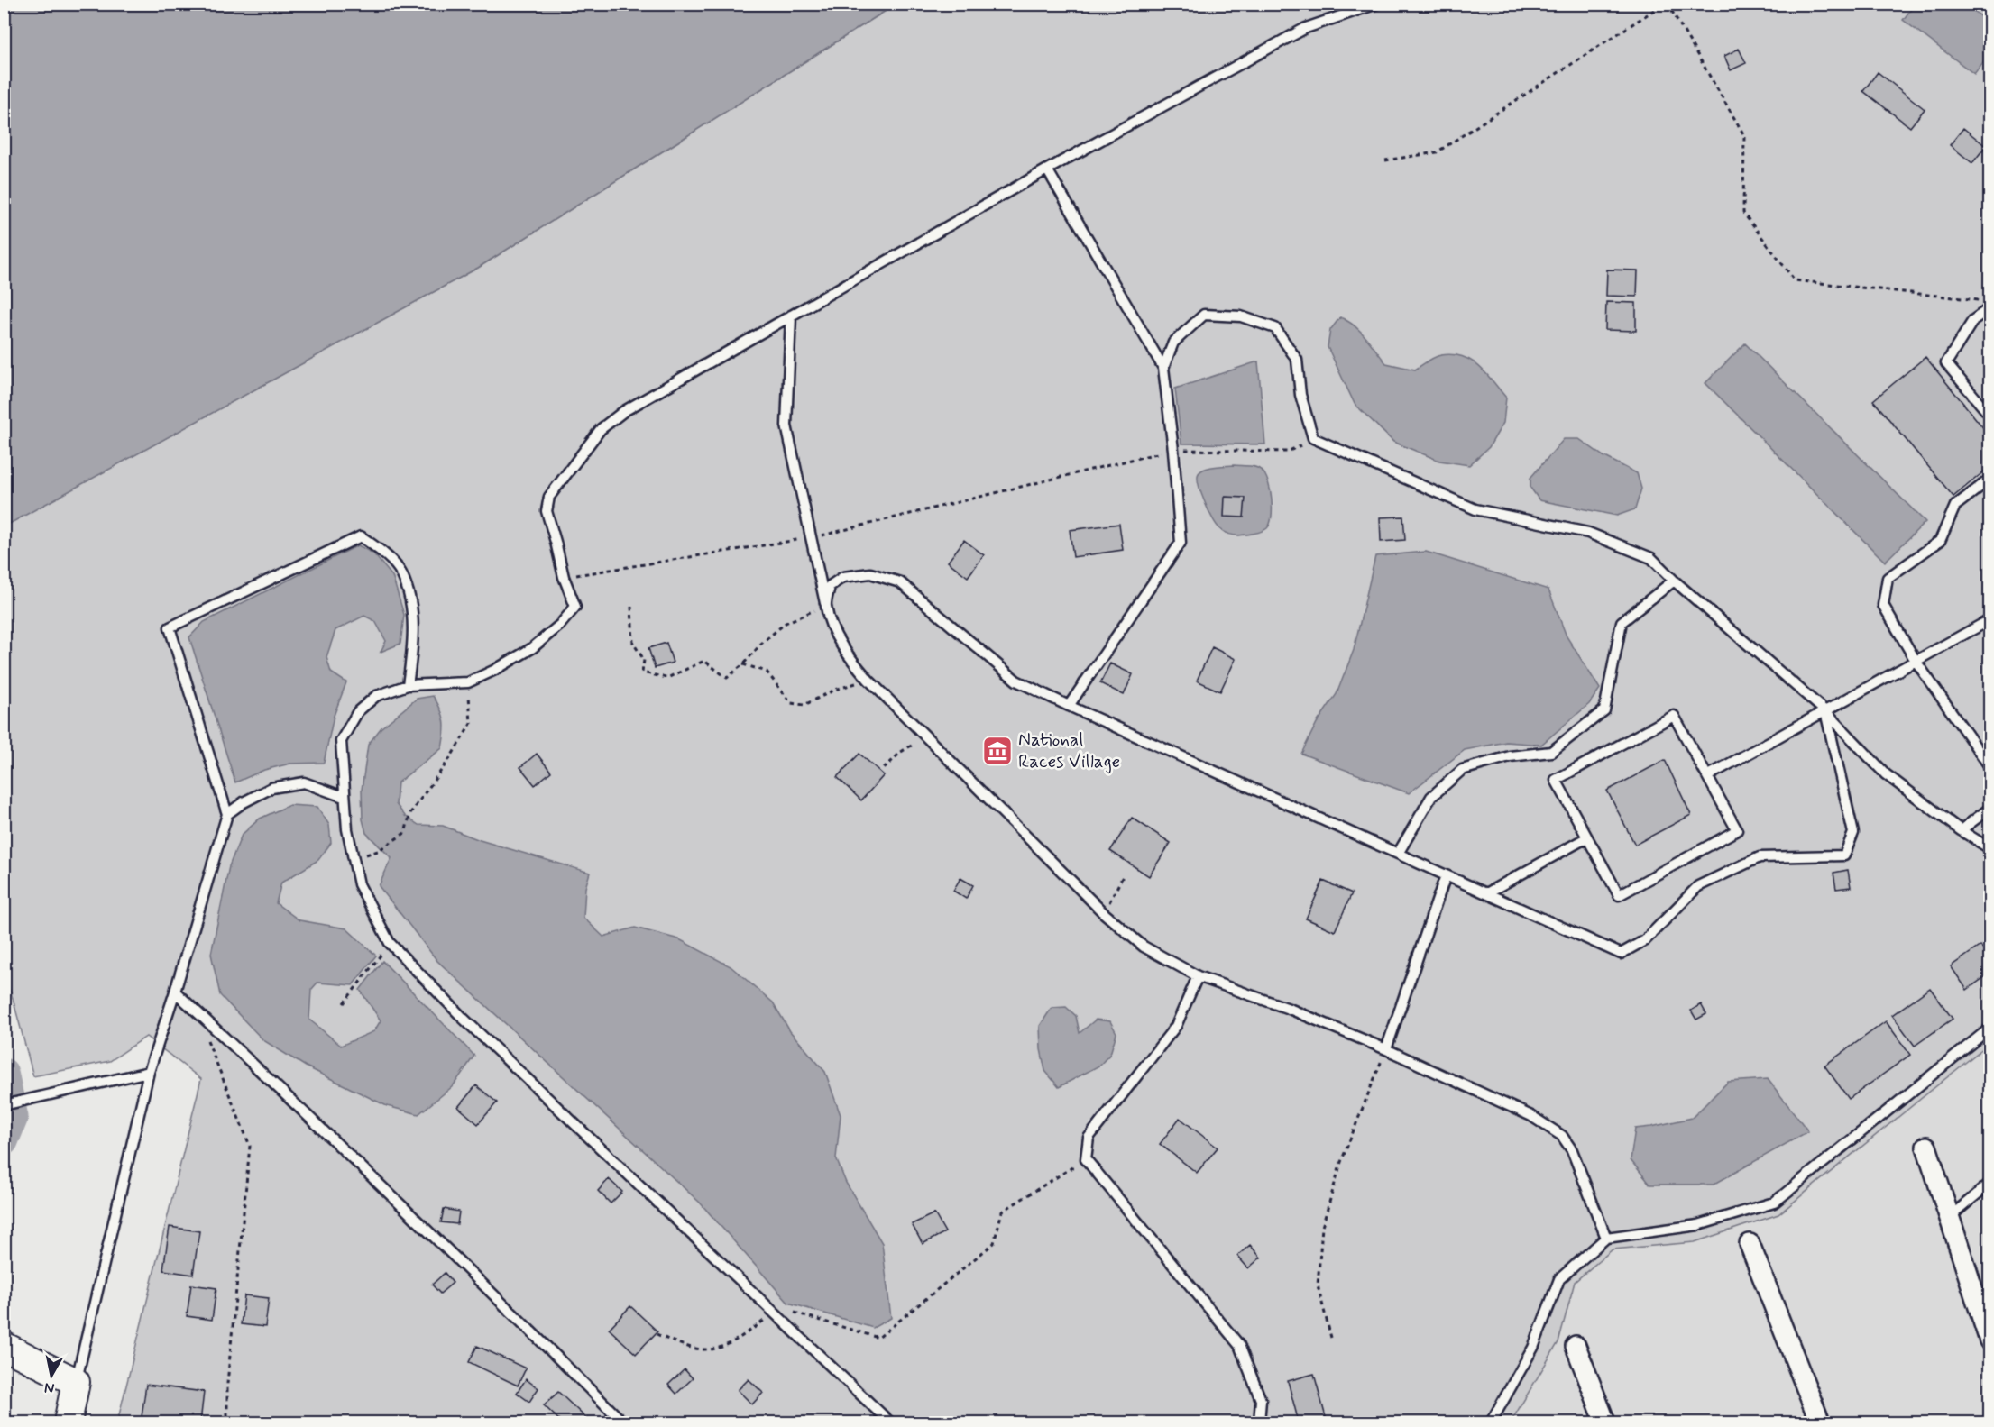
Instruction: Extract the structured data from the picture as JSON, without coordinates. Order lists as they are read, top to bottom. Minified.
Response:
{"places":{"museum":["National Races Village"]},"north":"bottom"}
